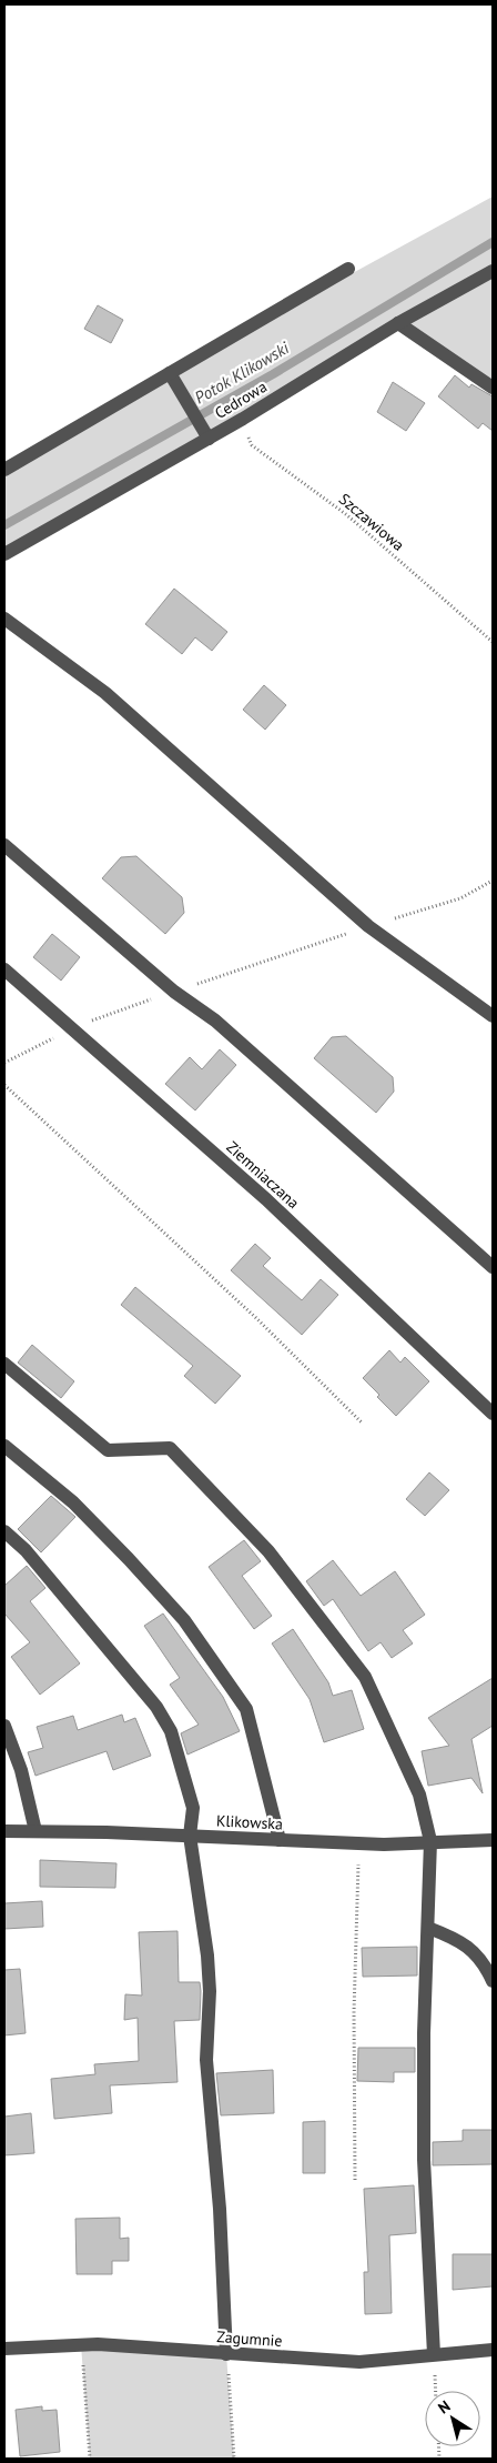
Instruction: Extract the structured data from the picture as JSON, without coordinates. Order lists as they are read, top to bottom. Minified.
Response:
{"streets":{"street":["Cedrowa","Ziemniaczana","Klikowska","Zagumnie"],"path":["Szczawiowa"]},"crossings":[["Cedrowa","Szczawiowa"]],"water":["Potok Klikowski"],"north":"top left"}
